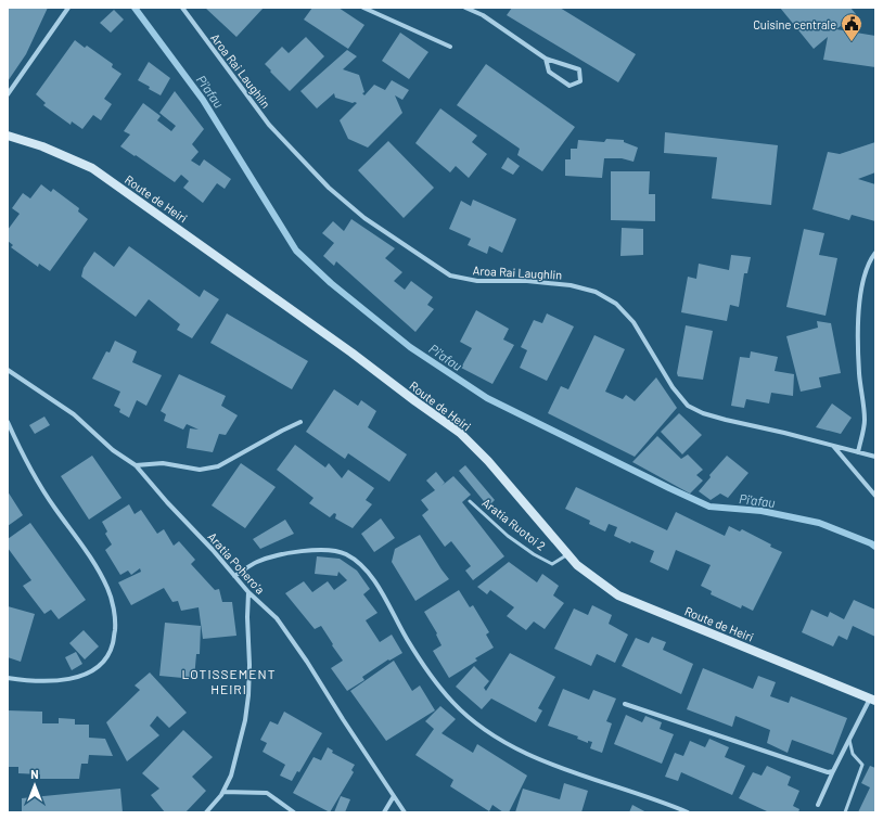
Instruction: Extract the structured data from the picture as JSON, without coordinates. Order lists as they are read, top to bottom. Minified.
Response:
{"streets":{"main road":["Route de Heiri"],"street":["Aroa Rai Laughlin","Aratia Pohero'a"],"lane":["Aratia Ruotoi 2"]},"crossings":[["Route de Heiri","Aratia Ruotoi 2"]],"districts":["LOTISSEMENT HEIRI"],"water":["Pi'afau"],"places":{"public building":["Cuisine centrale"]},"north":"top"}
